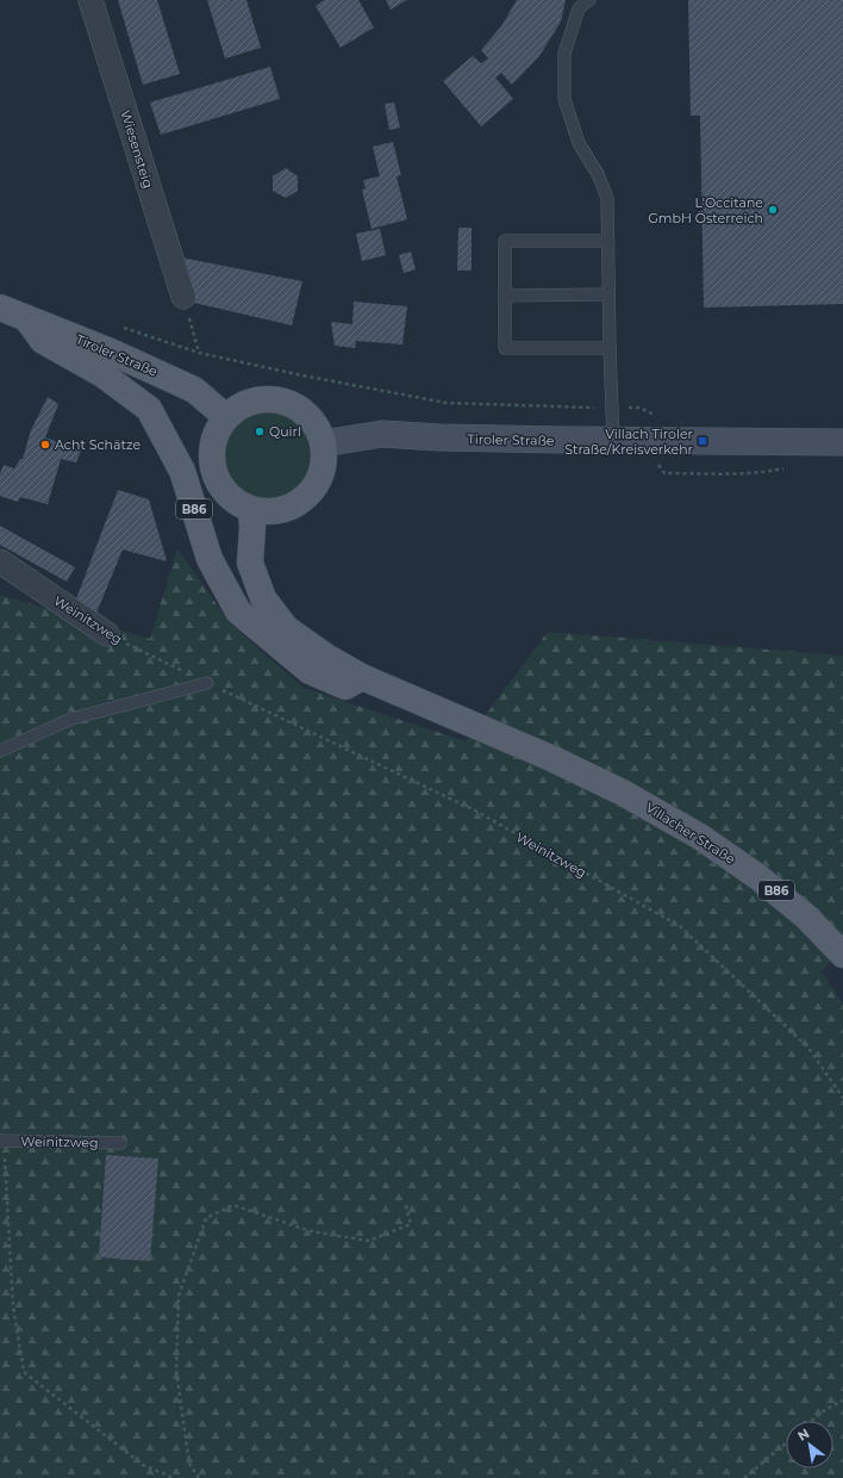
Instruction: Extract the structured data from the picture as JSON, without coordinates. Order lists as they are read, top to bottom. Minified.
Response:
{"streets":{"main road":["Tiroler Straße","B86","Villacher Straße"],"street":["Wiesensteig","Weinitzweg"]},"crossings":[["Tiroler Straße","B86"],["B86","Villacher Straße"]],"places":{"other":["L'Occitane GmbH Österreich","Quirl","Acht Schätze"],"transit":["Villach Tiroler Straße/Kreisverkehr"]},"north":"top left"}
